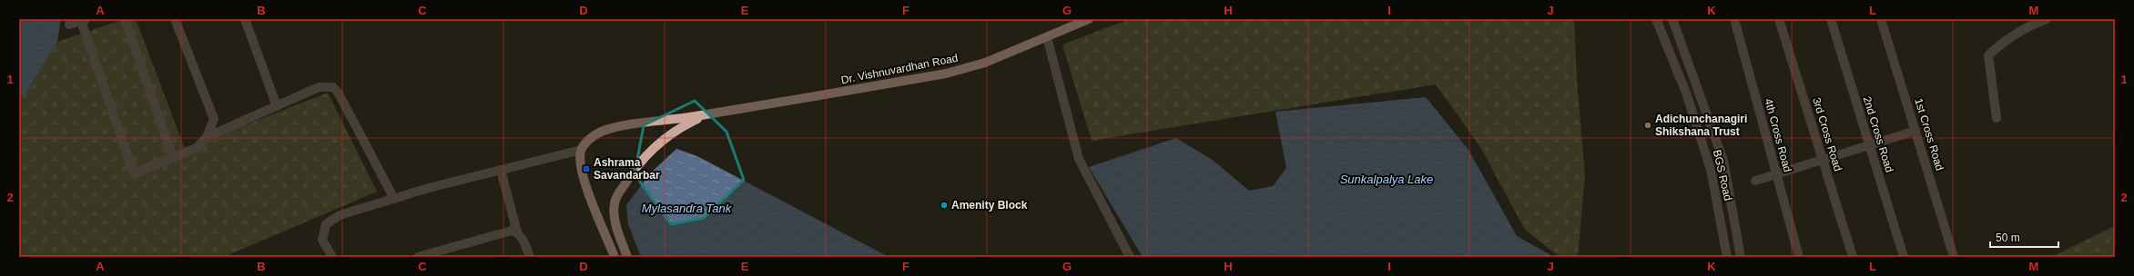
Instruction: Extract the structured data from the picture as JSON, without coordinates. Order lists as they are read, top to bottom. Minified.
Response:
{"streets":{"main road":["Dr. Vishnuvardhan Road"],"street":["3rd Cross Road","2nd Cross Road","1st Cross Road","4th Cross Road","BGS Road"]},"water":["Sunkalpalya Lake","Mylasandra Tank"],"places":{"other":["Adichunchanagiri Shikshana Trust","Amenity Block"],"transit":["Ashrama Savandarbar"]},"scale_bar":"50 m","grid":{"columns":["A","B","C","D","E","F","G","H","I","J","K","L","M"],"rows":["1","2"]}}
